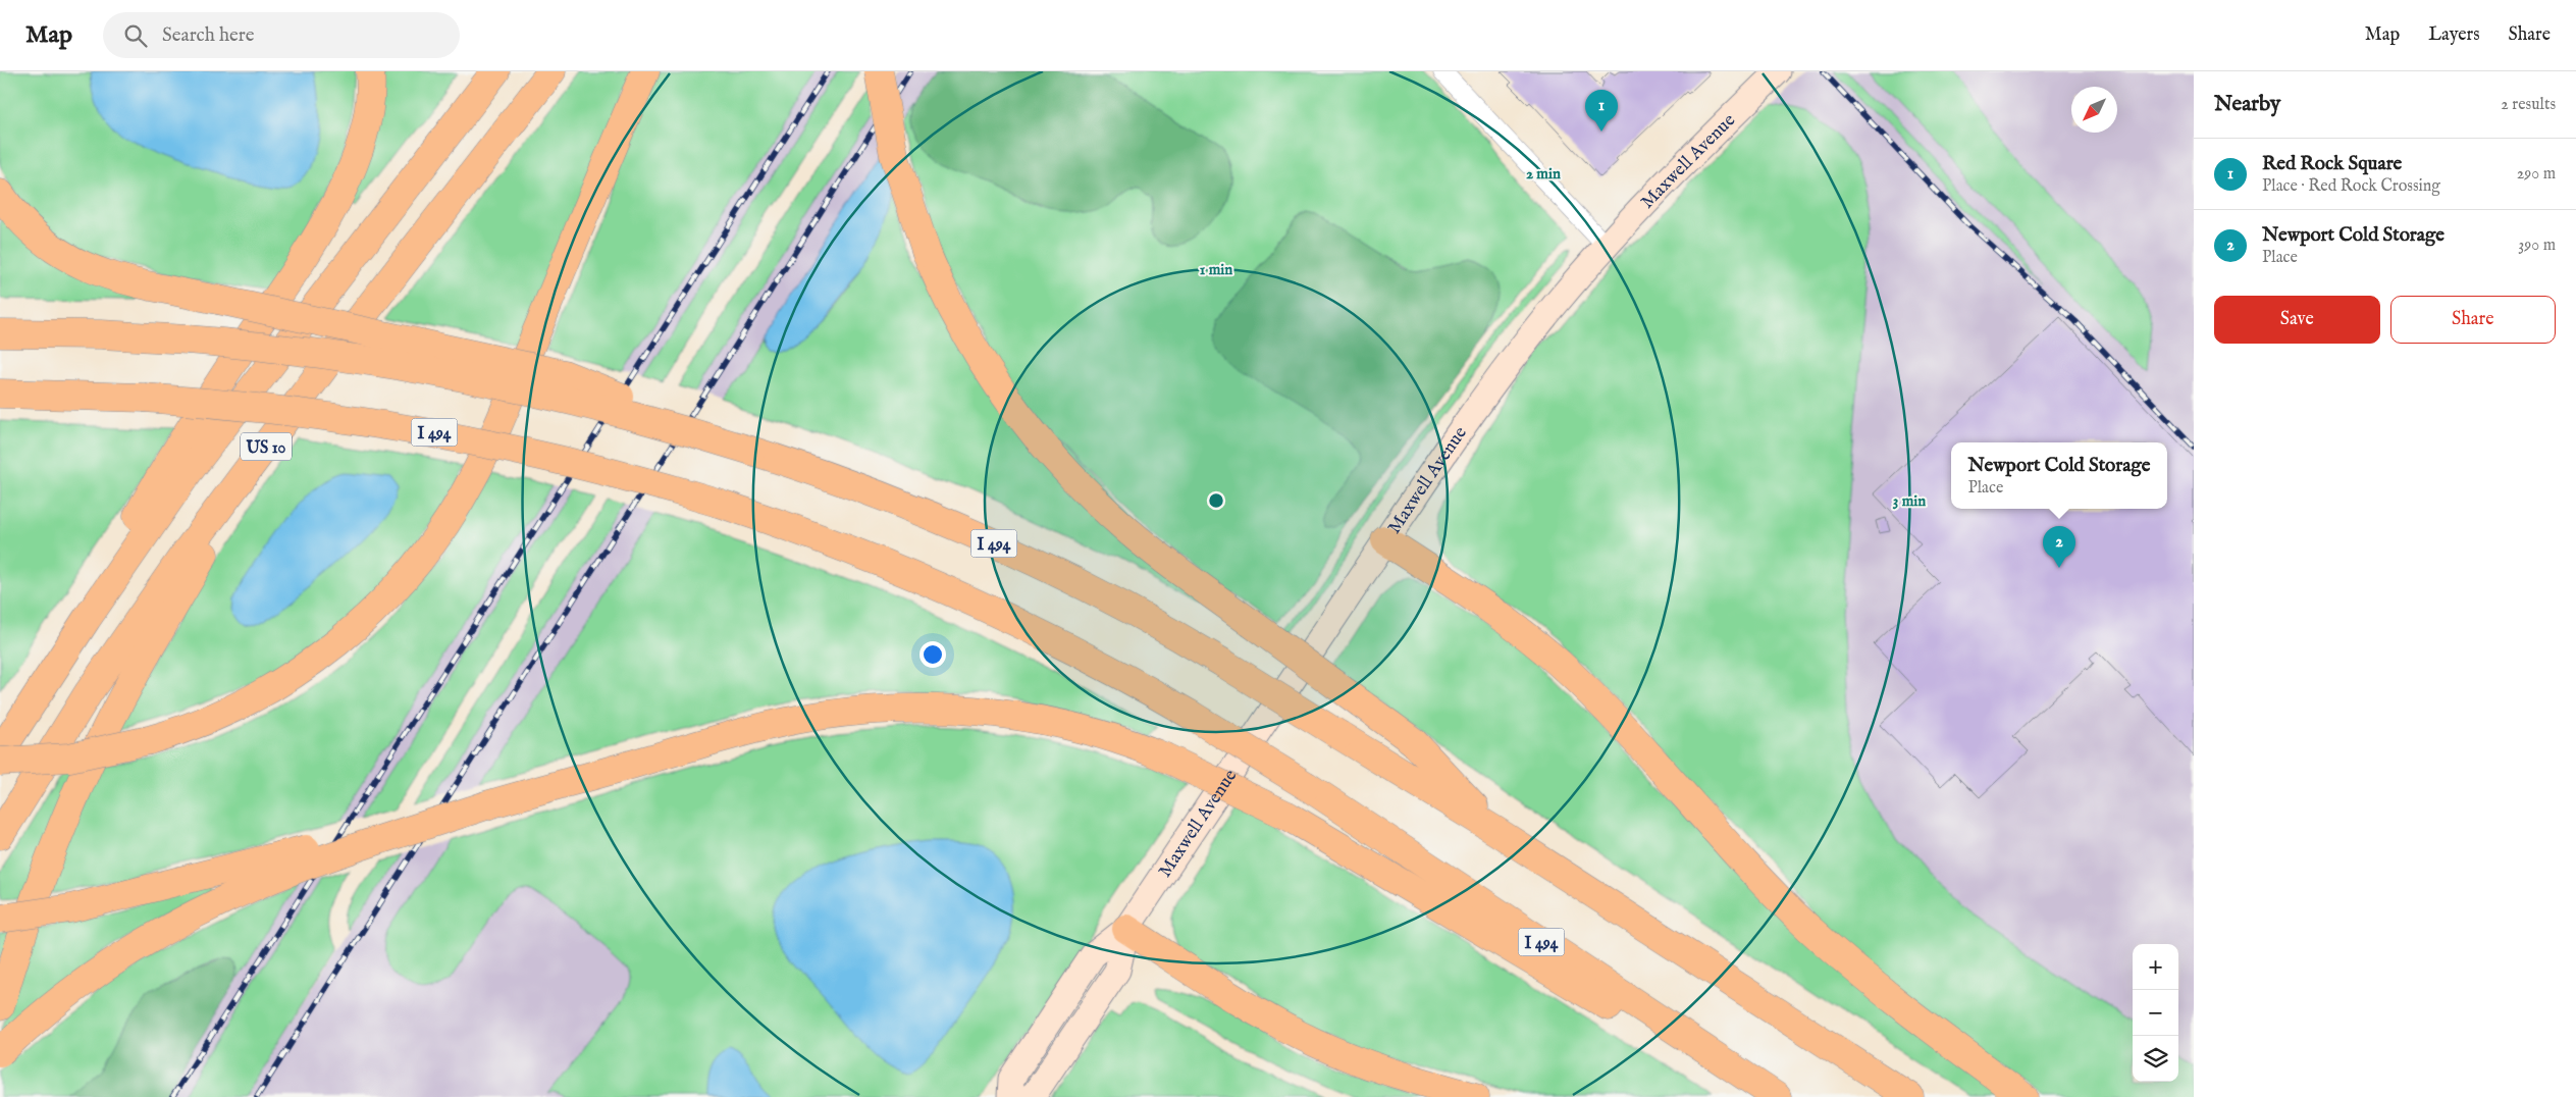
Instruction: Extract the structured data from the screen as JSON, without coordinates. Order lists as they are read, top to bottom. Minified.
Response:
{"streets":{"highway":["I 494","US 10"],"main road":["Maxwell Avenue"]},"north":"bottom left","page":{"header":"Map","search":"Search here","nav":["Map","Layers","Share"],"heading":["Nearby","2 results"],"pins":["1","2"],"list":[{"mark":"1","name":"Red Rock Square","note":"Place · Red Rock Crossing","value":"290 m"},{"mark":"2","name":"Newport Cold Storage","note":"Place","value":"390 m"}],"buttons":["Save","Share"],"popup":["Newport Cold Storage","Place"],"map_buttons":["+","−"]},"rings":["2 min","1 min","3 min"]}
